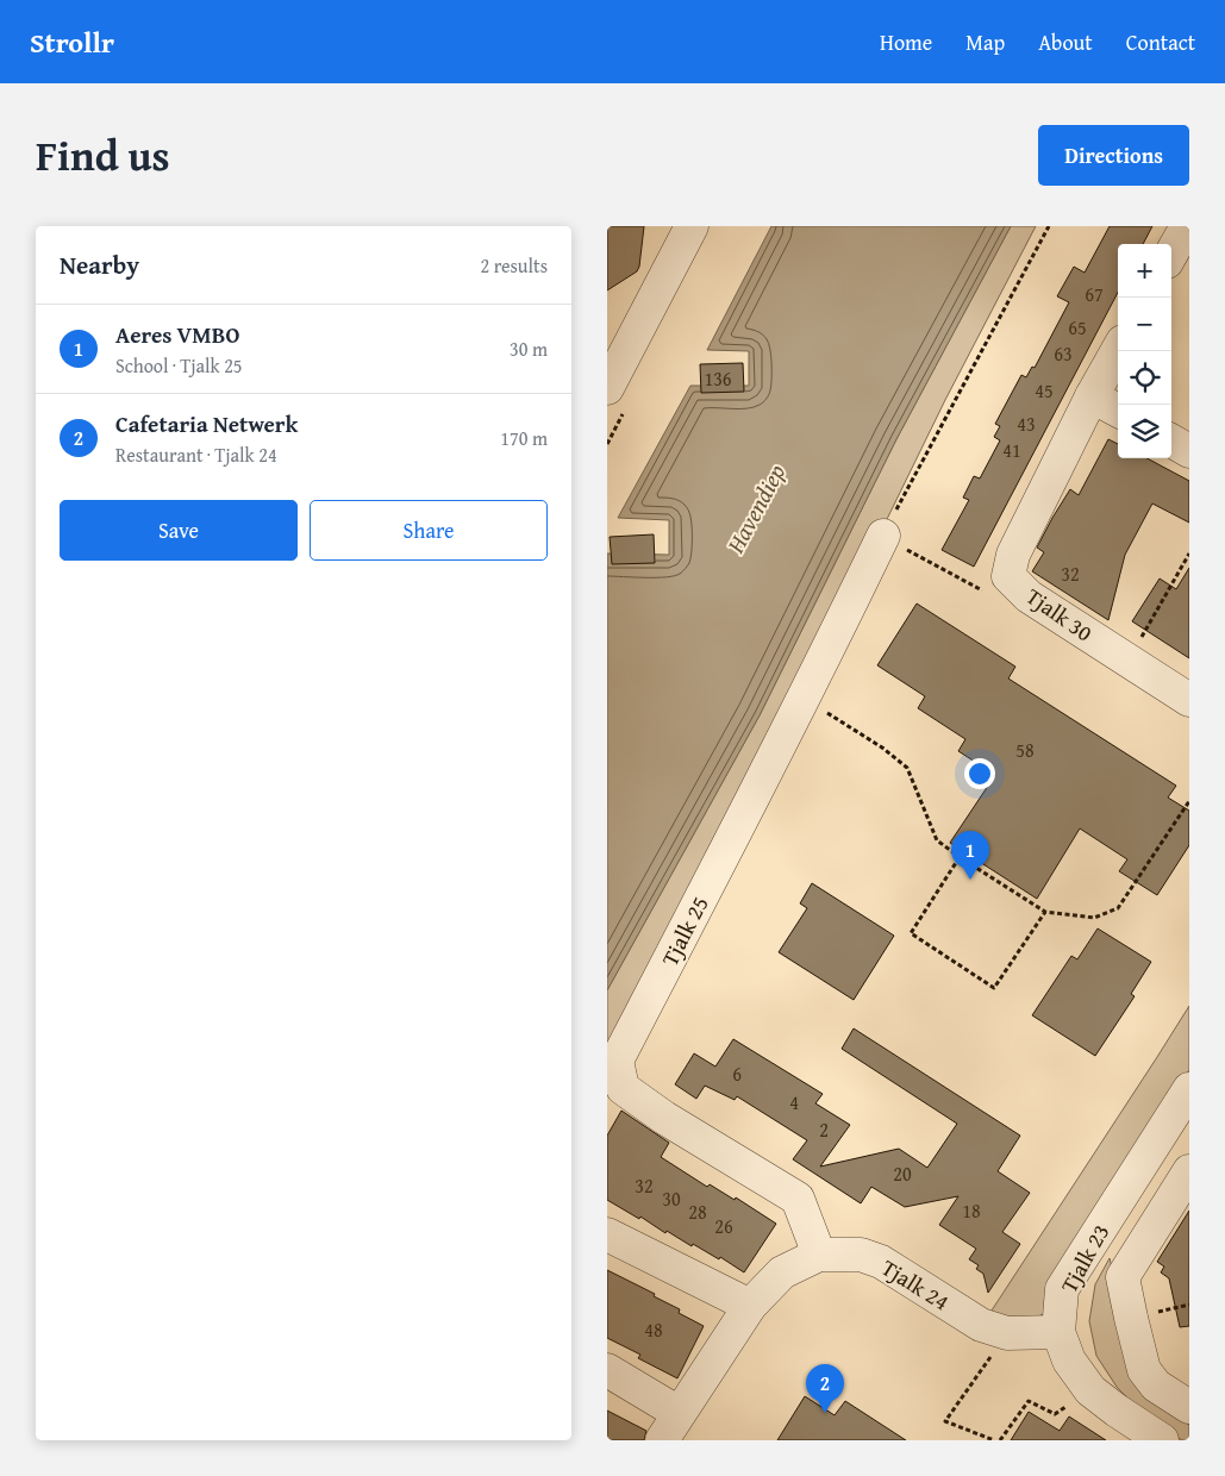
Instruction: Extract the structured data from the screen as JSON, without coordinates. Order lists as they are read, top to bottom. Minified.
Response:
{"streets":{"street":["Tjalk 30","Tjalk 25","Tjalk 23","Tjalk 24"]},"crossings":[["Tjalk 25","Tjalk 24"],["Tjalk 23","Tjalk 24"]],"water":["Havendiep"],"house_numbers":["67","65","63","136","45","43","41","32","58","6","4","2","20","32","30","18","28","26","48"],"page":{"header":"Strollr","nav":["Home","Map","About","Contact"],"title":"Find us","buttons":["Directions",["Save","Share"]],"heading":["Nearby","2 results"],"map_buttons":["+","−"],"list":[{"mark":"1","name":"Aeres VMBO","note":"School · Tjalk 25","value":"30 m"},{"mark":"2","name":"Cafetaria Netwerk","note":"Restaurant · Tjalk 24","value":"170 m"}],"pins":["1","2"]}}
